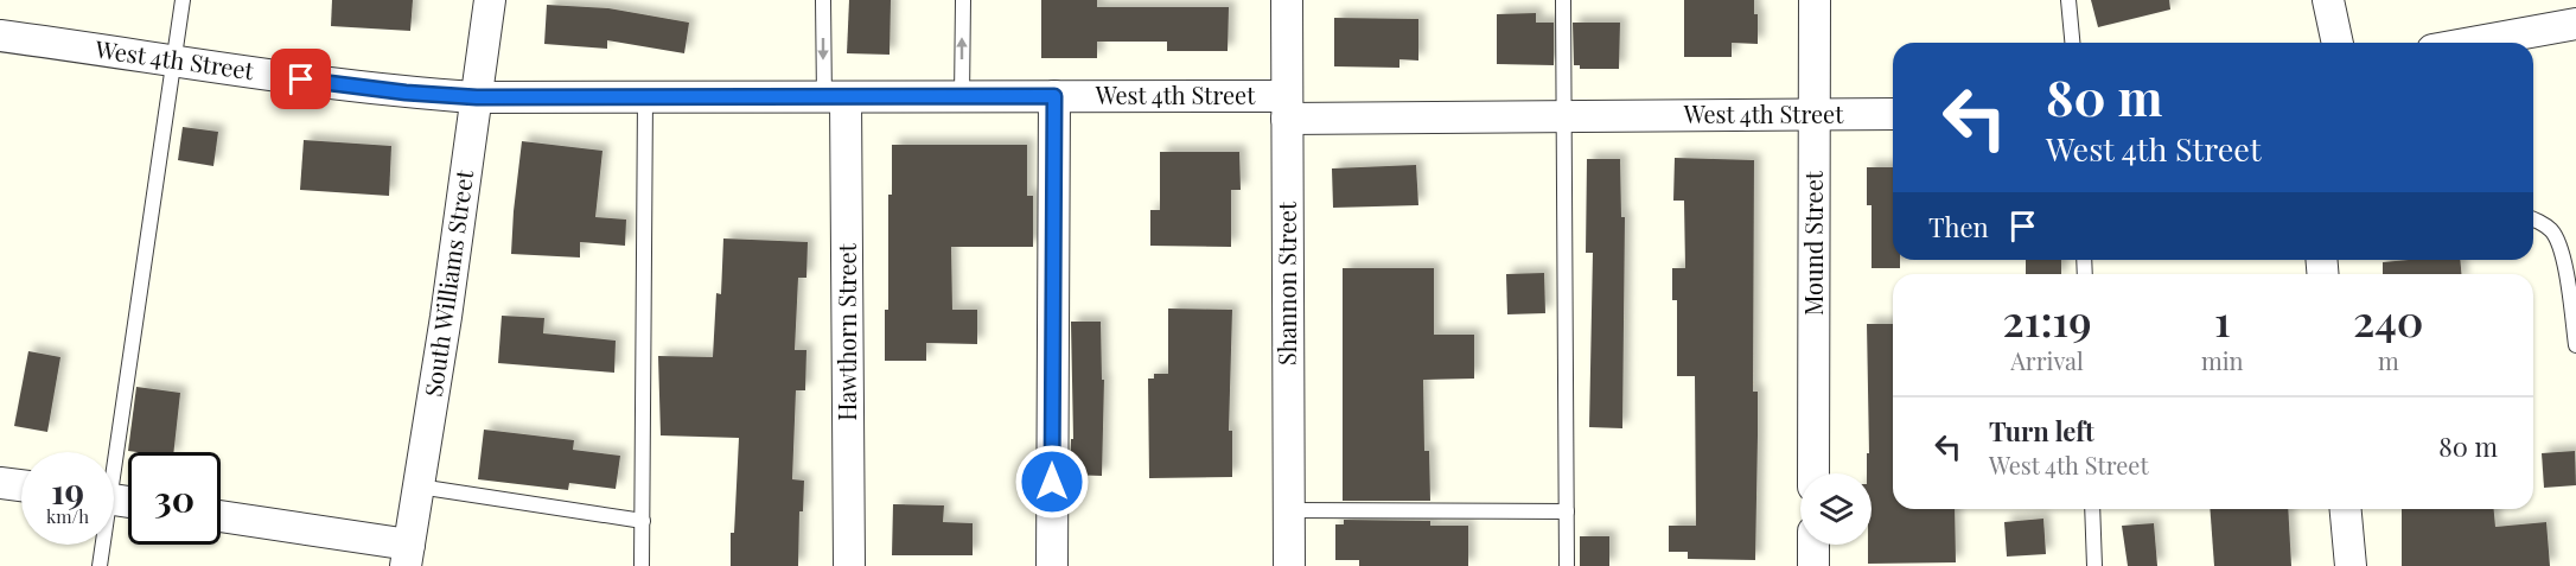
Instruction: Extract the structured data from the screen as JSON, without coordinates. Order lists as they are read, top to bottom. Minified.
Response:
{"streets":{"street":["West 4th Street","Mound Street","South Williams Street","Shannon Street","Hawthorn Street"]},"crossings":[["West 4th Street","Mound Street"],["West 4th Street","South Williams Street"],["West 4th Street","Shannon Street"],["West 4th Street","Hawthorn Street"]],"page":{"turn":["80 m","West 4th Street"],"then":"Then","eta":["21:19","Arrival","1","min","240","m"],"list":[{"name":"Turn left","note":"West 4th Street","value":"80 m"}],"speed":"19 km/h","limit":"30"}}
